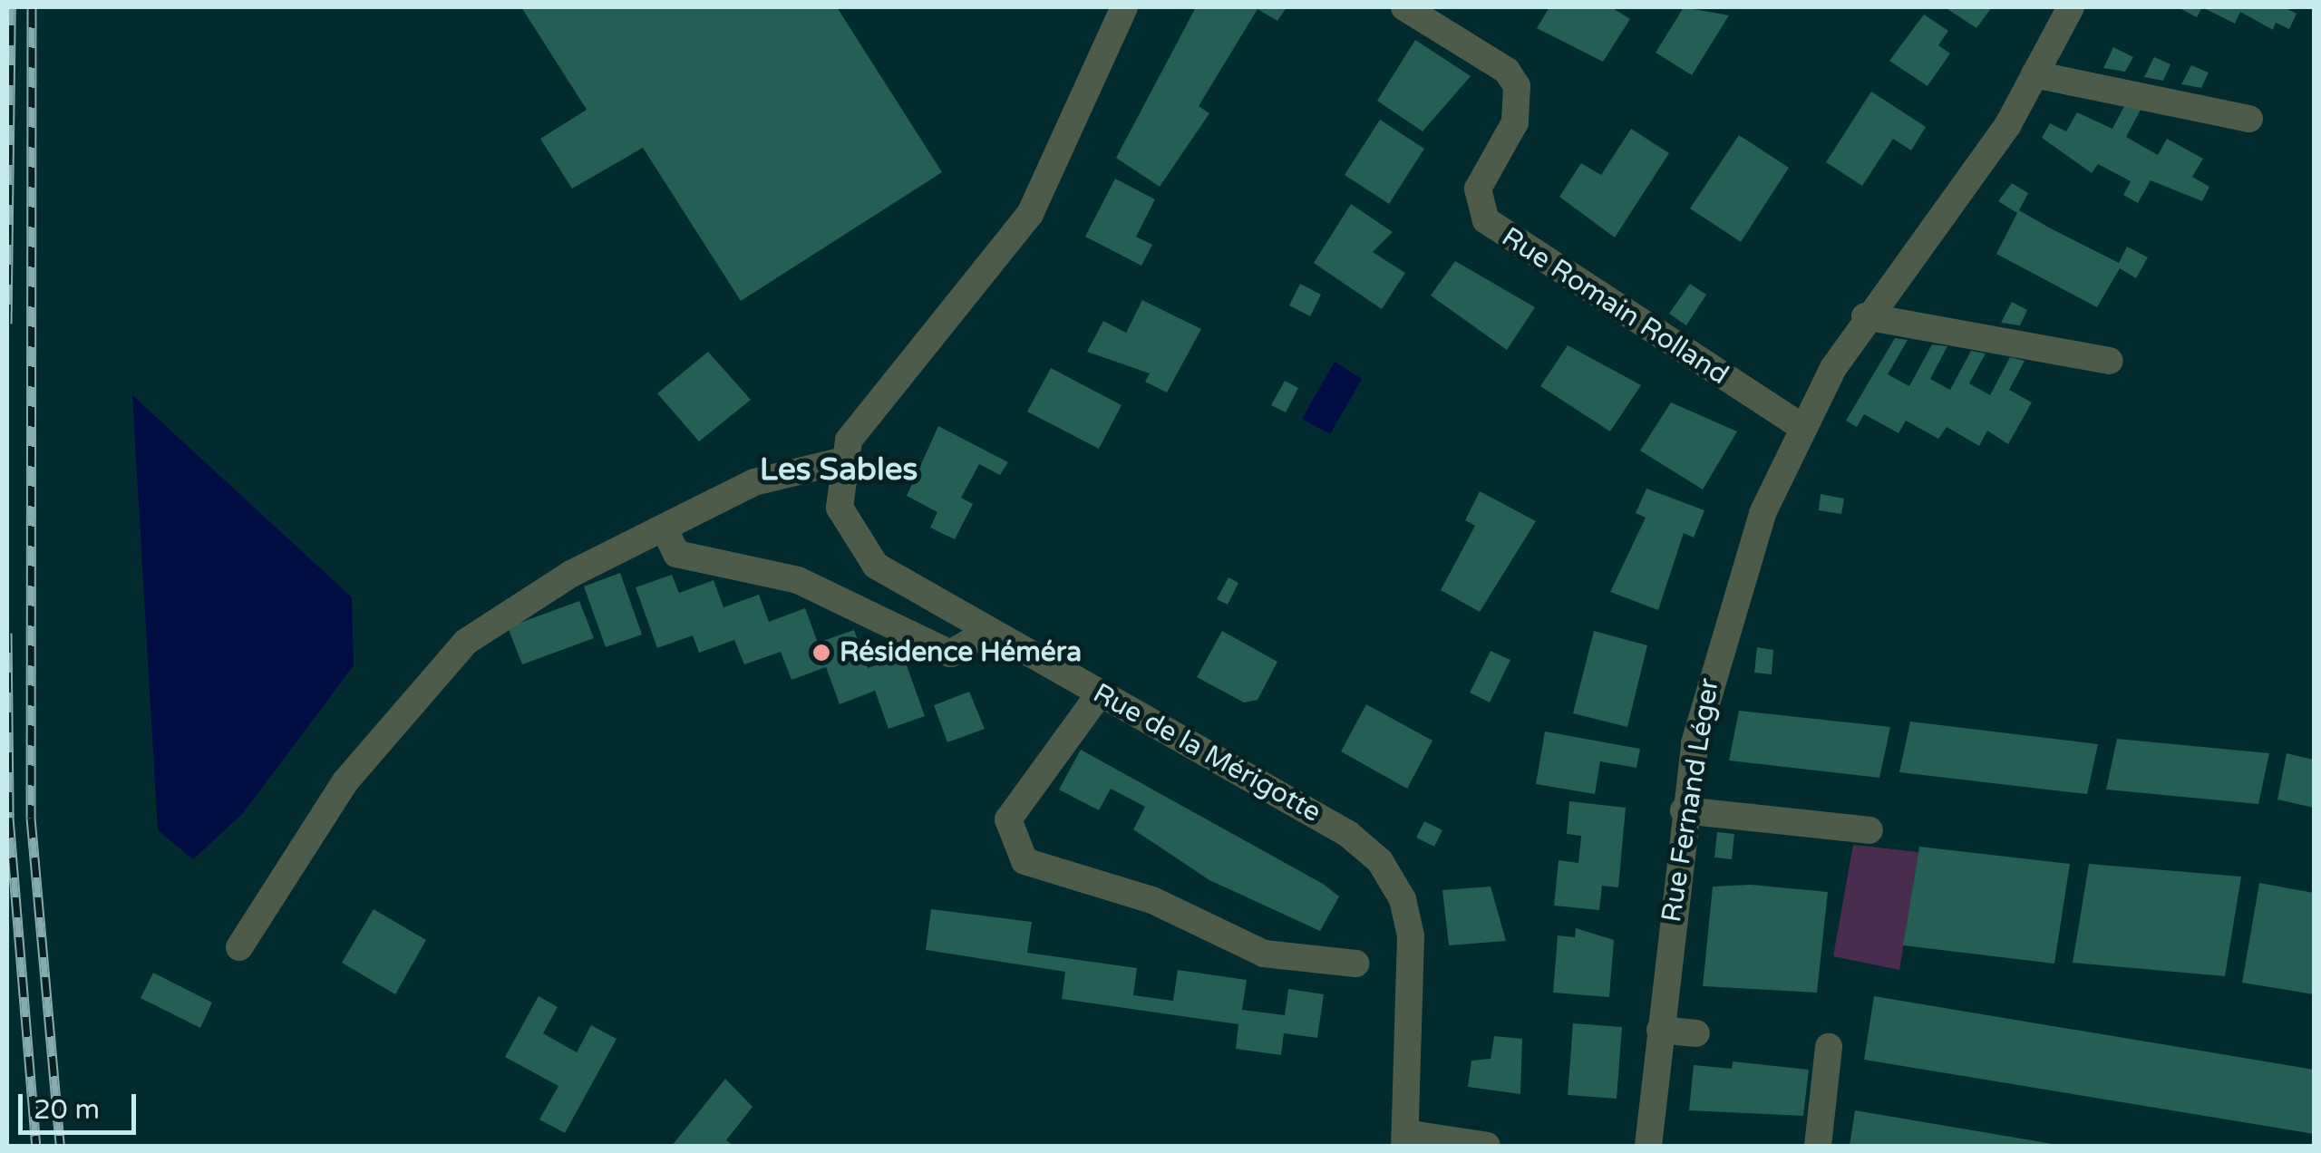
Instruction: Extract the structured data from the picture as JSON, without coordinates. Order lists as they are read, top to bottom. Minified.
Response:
{"streets":{"street":["Rue Romain Rolland","Rue de la Mérigotte","Rue Fernand Léger"]},"crossings":[["Rue Romain Rolland","Rue Fernand Léger"]],"districts":["Les Sables"],"places":["Résidence Héméra"],"scale_bar":"20 m"}
